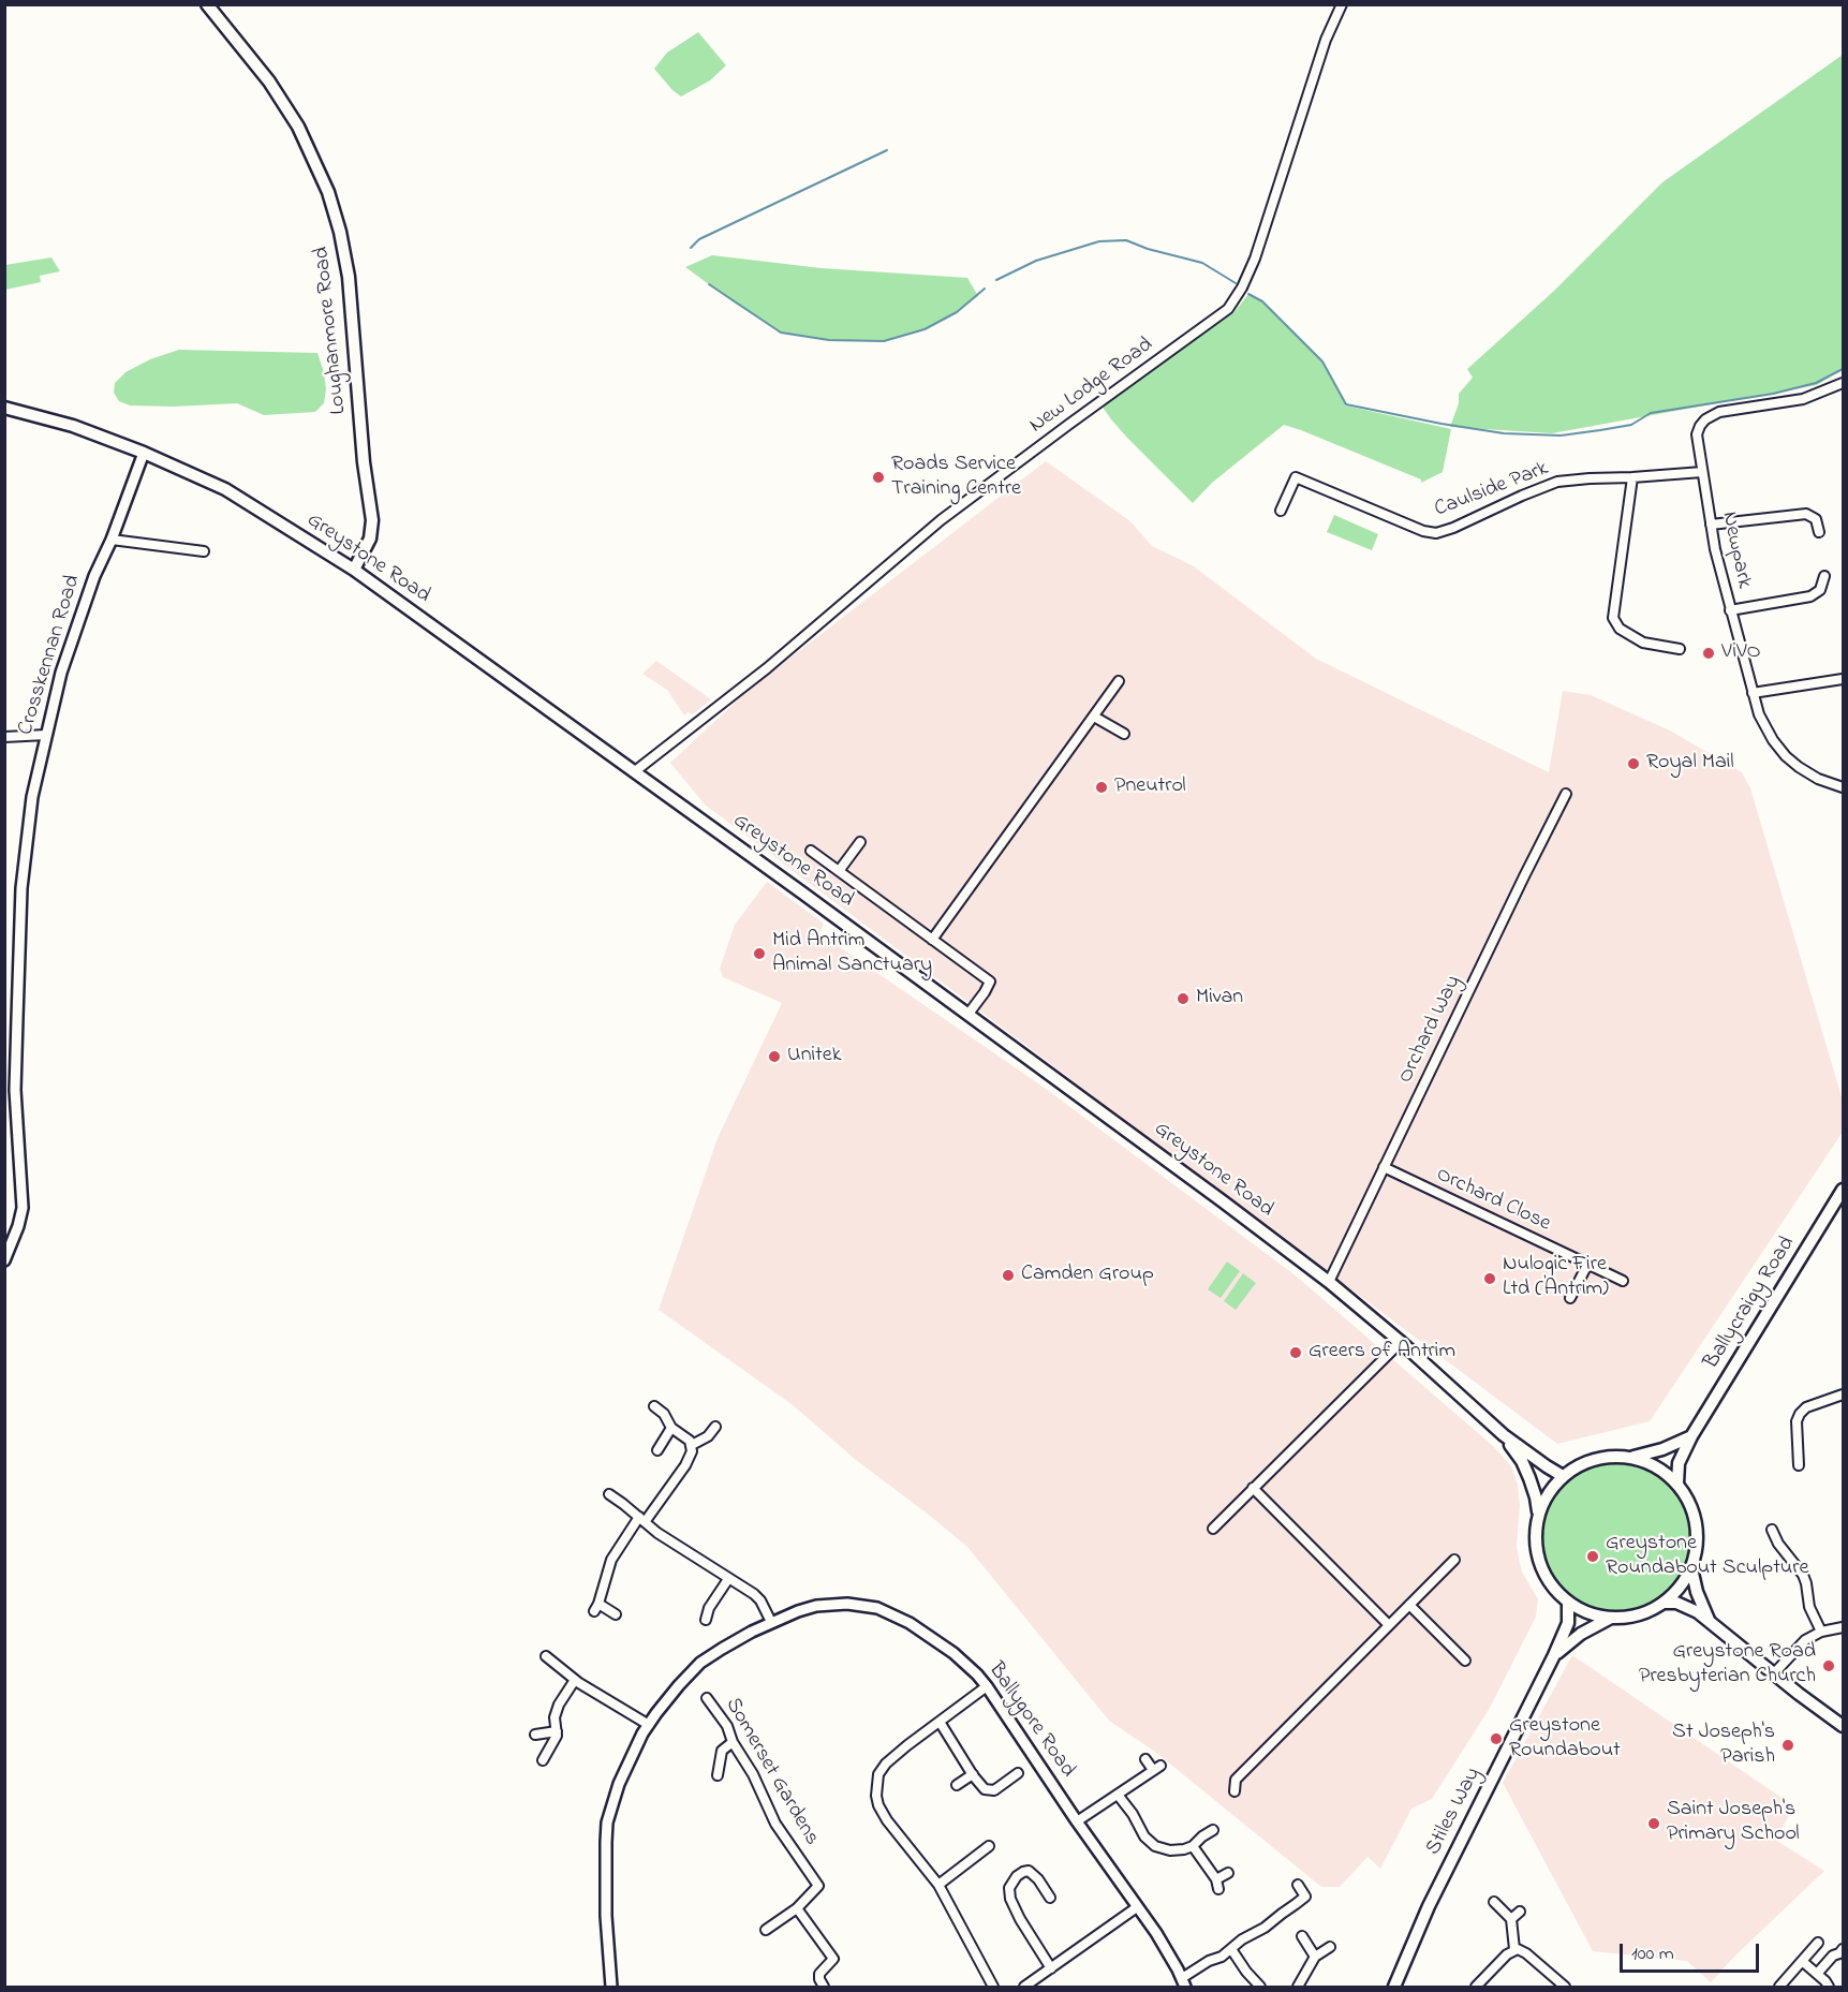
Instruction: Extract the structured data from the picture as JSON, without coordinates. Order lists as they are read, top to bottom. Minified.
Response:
{"streets":{"main road":["Loughanmore Road","Greystone Road","Ballycraigy Road","Stiles Way"],"street":["New Lodge Road","Caulside Park","Newpark","Crosskennan Road","Orchard Way","Orchard Close","Ballygore Road","Somerset Gardens"]},"crossings":[["Loughanmore Road","Greystone Road"],["New Lodge Road","Greystone Road"],["Caulside Park","Newpark"],["Greystone Road","Crosskennan Road"],["Greystone Road","Orchard Way"],["Greystone Road","Ballycraigy Road"],["Greystone Road","Stiles Way"],["Orchard Way","Orchard Close"],["Ballycraigy Road","Stiles Way"]],"places":["Roads Service Training Centre","ViVO","Royal Mail","Pneutrol","Mid Antrim Animal Sanctuary","Mivan","Unitek","Camden Group","Nulogic Fire Ltd (Antrim)","Greers of Antrim","Greystone Roundabout Sculpture","Greystone Road Presbyterian Church","Greystone Roundabout","St Joseph's Parish","Saint Joseph's Primary School"],"scale_bar":"100 m"}
